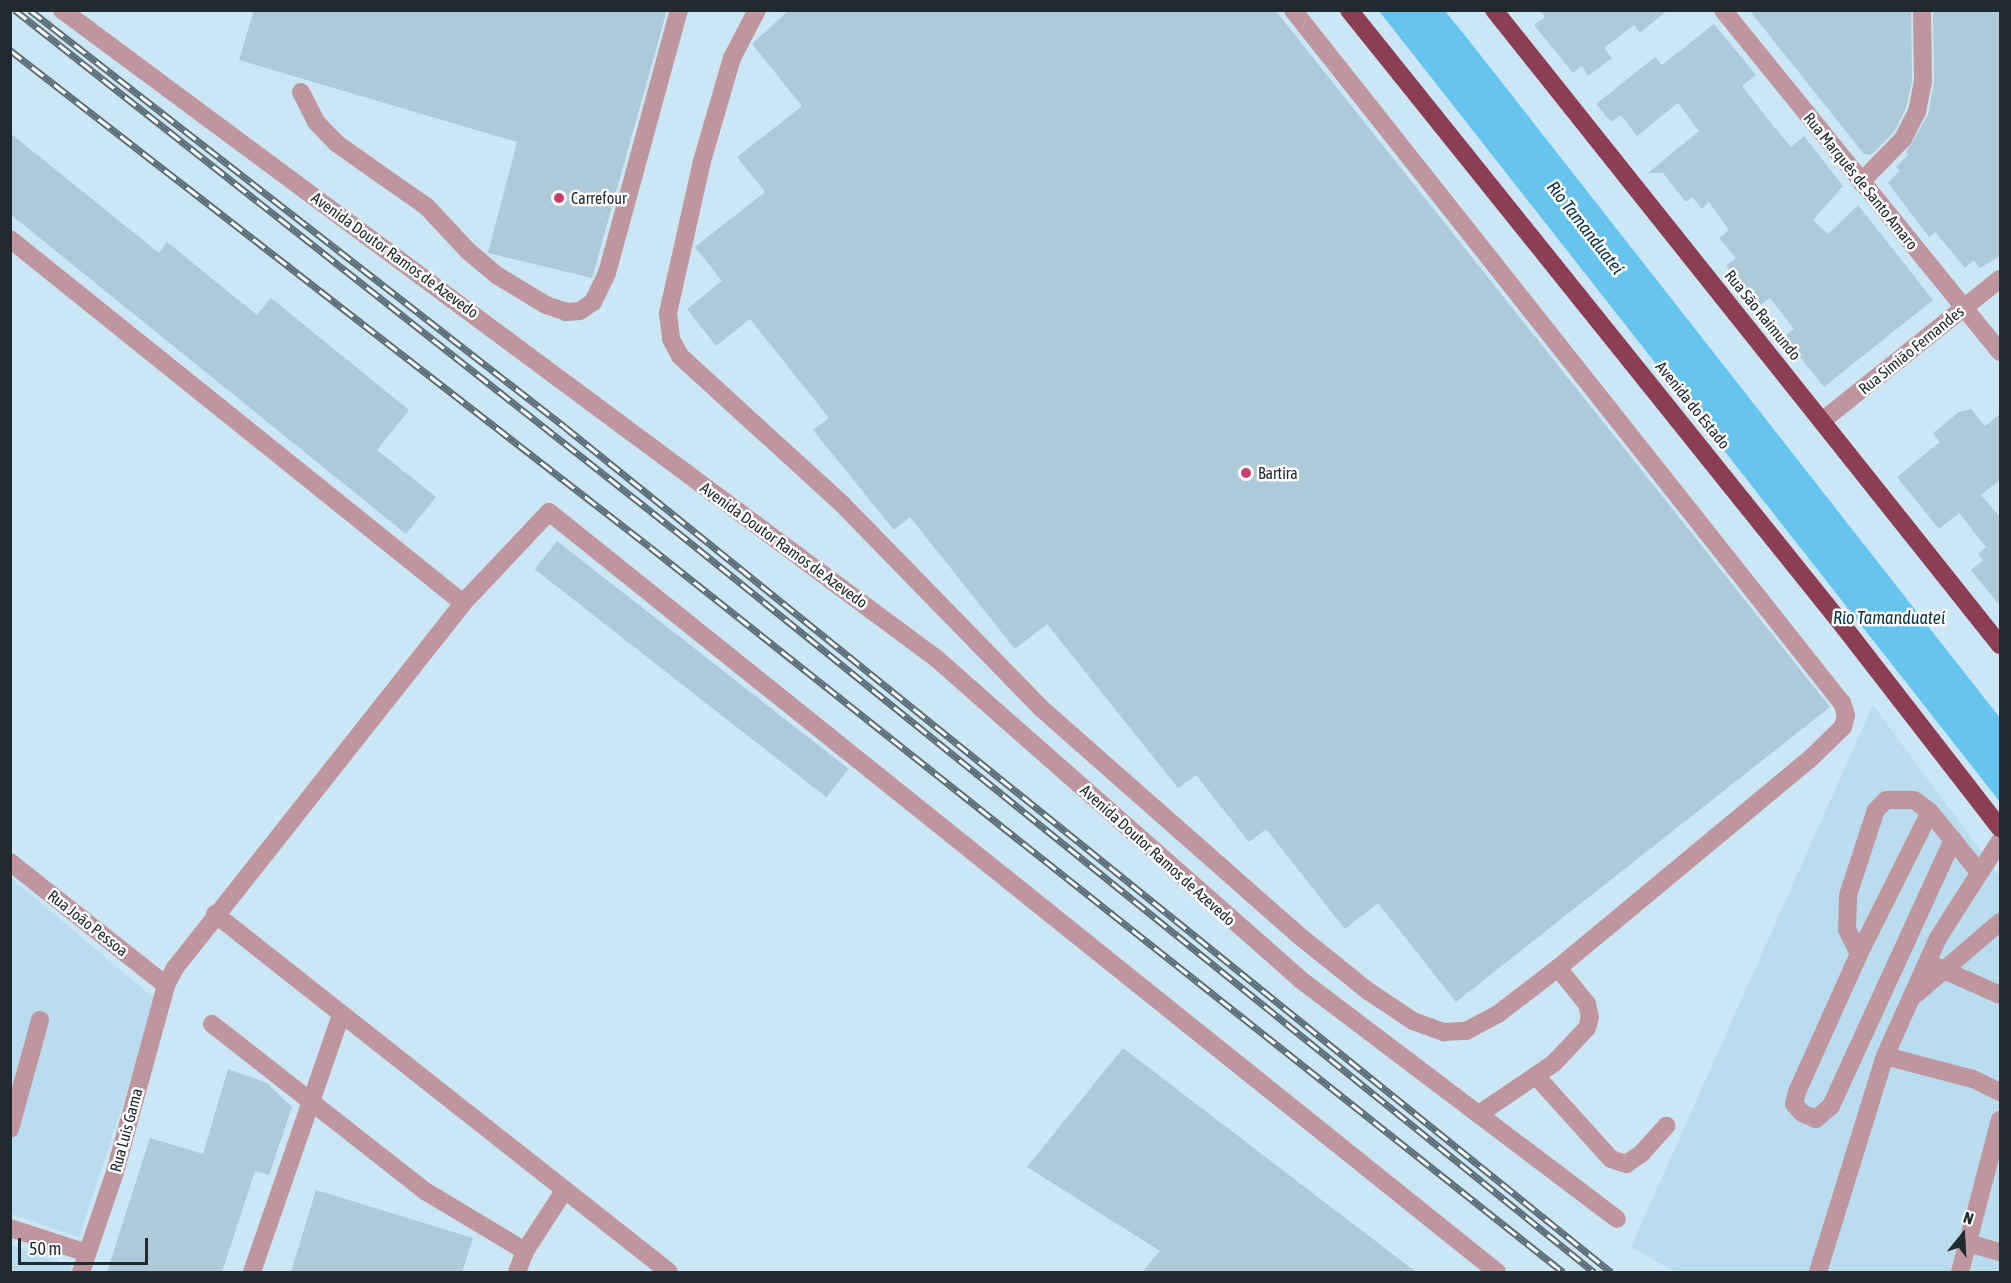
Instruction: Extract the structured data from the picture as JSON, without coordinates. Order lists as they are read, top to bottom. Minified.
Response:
{"streets":{"highway":["Rua São Raimundo","Avenida do Estado"],"street":["Rua Marquês de Santo Amaro","Avenida Doutor Ramos de Azevedo","Rua Simião Fernandes","Rua João Pessoa","Rua Luis Gama"]},"crossings":[["Rua Marquês de Santo Amaro","Rua Simião Fernandes"],["Rua São Raimundo","Rua Simião Fernandes"],["Rua João Pessoa","Rua Luis Gama"]],"water":["Rio Tamanduateí"],"places":["Carrefour","Bartira"],"scale_bar":"50 m","north":"top"}
